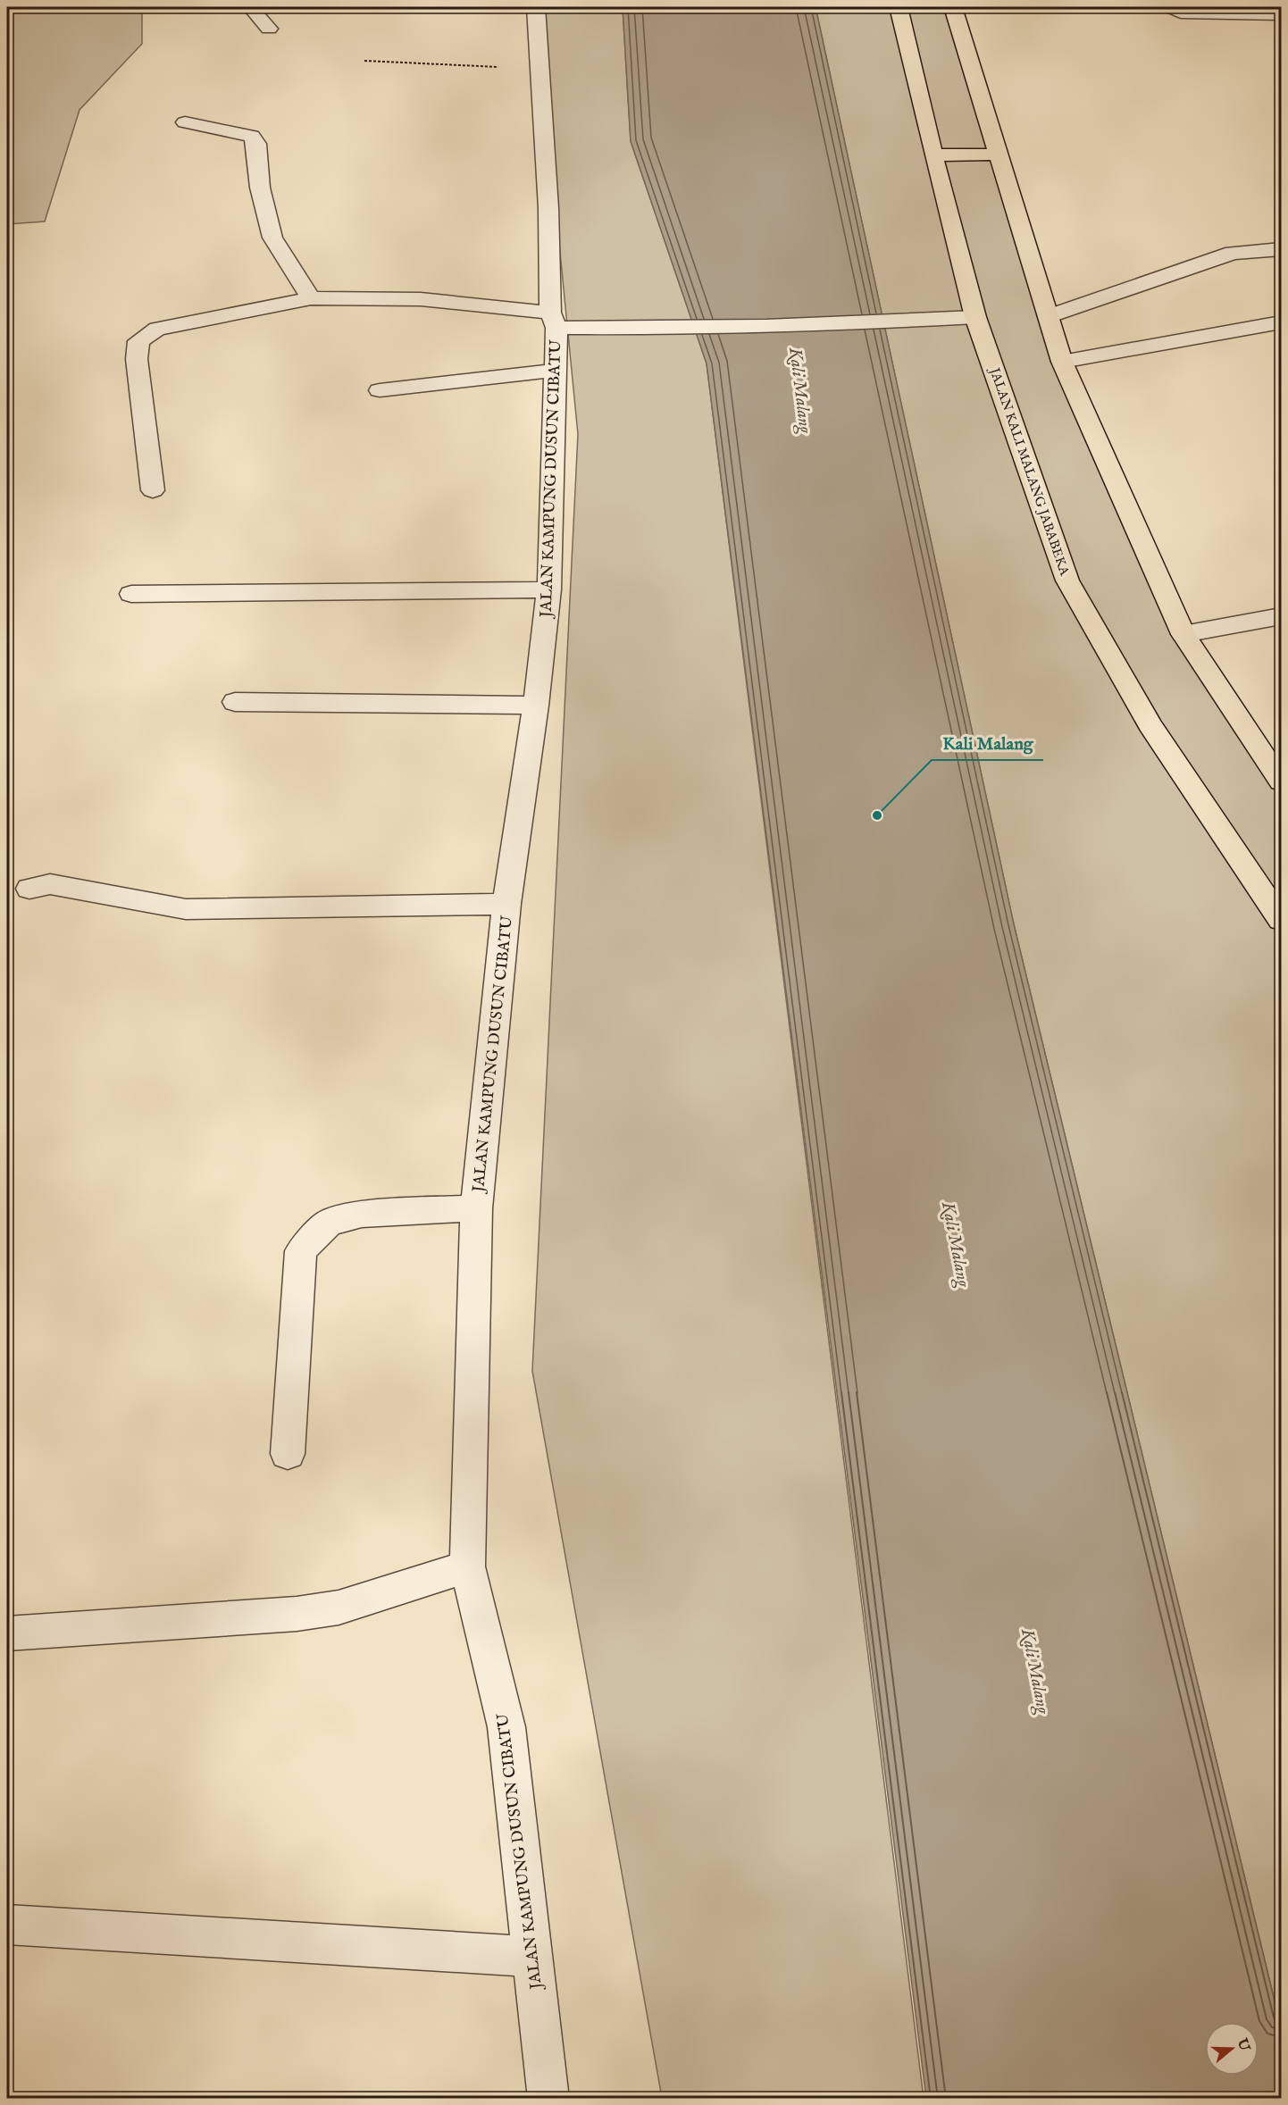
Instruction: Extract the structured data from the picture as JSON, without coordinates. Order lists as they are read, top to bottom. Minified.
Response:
{"streets":{"main road":["JALAN KALI MALANG JABABEKA"],"street":["JALAN KAMPUNG DUSUN CIBATU"]},"water":["Kali Malang"],"places":["Kali Malang"],"north":"right"}
